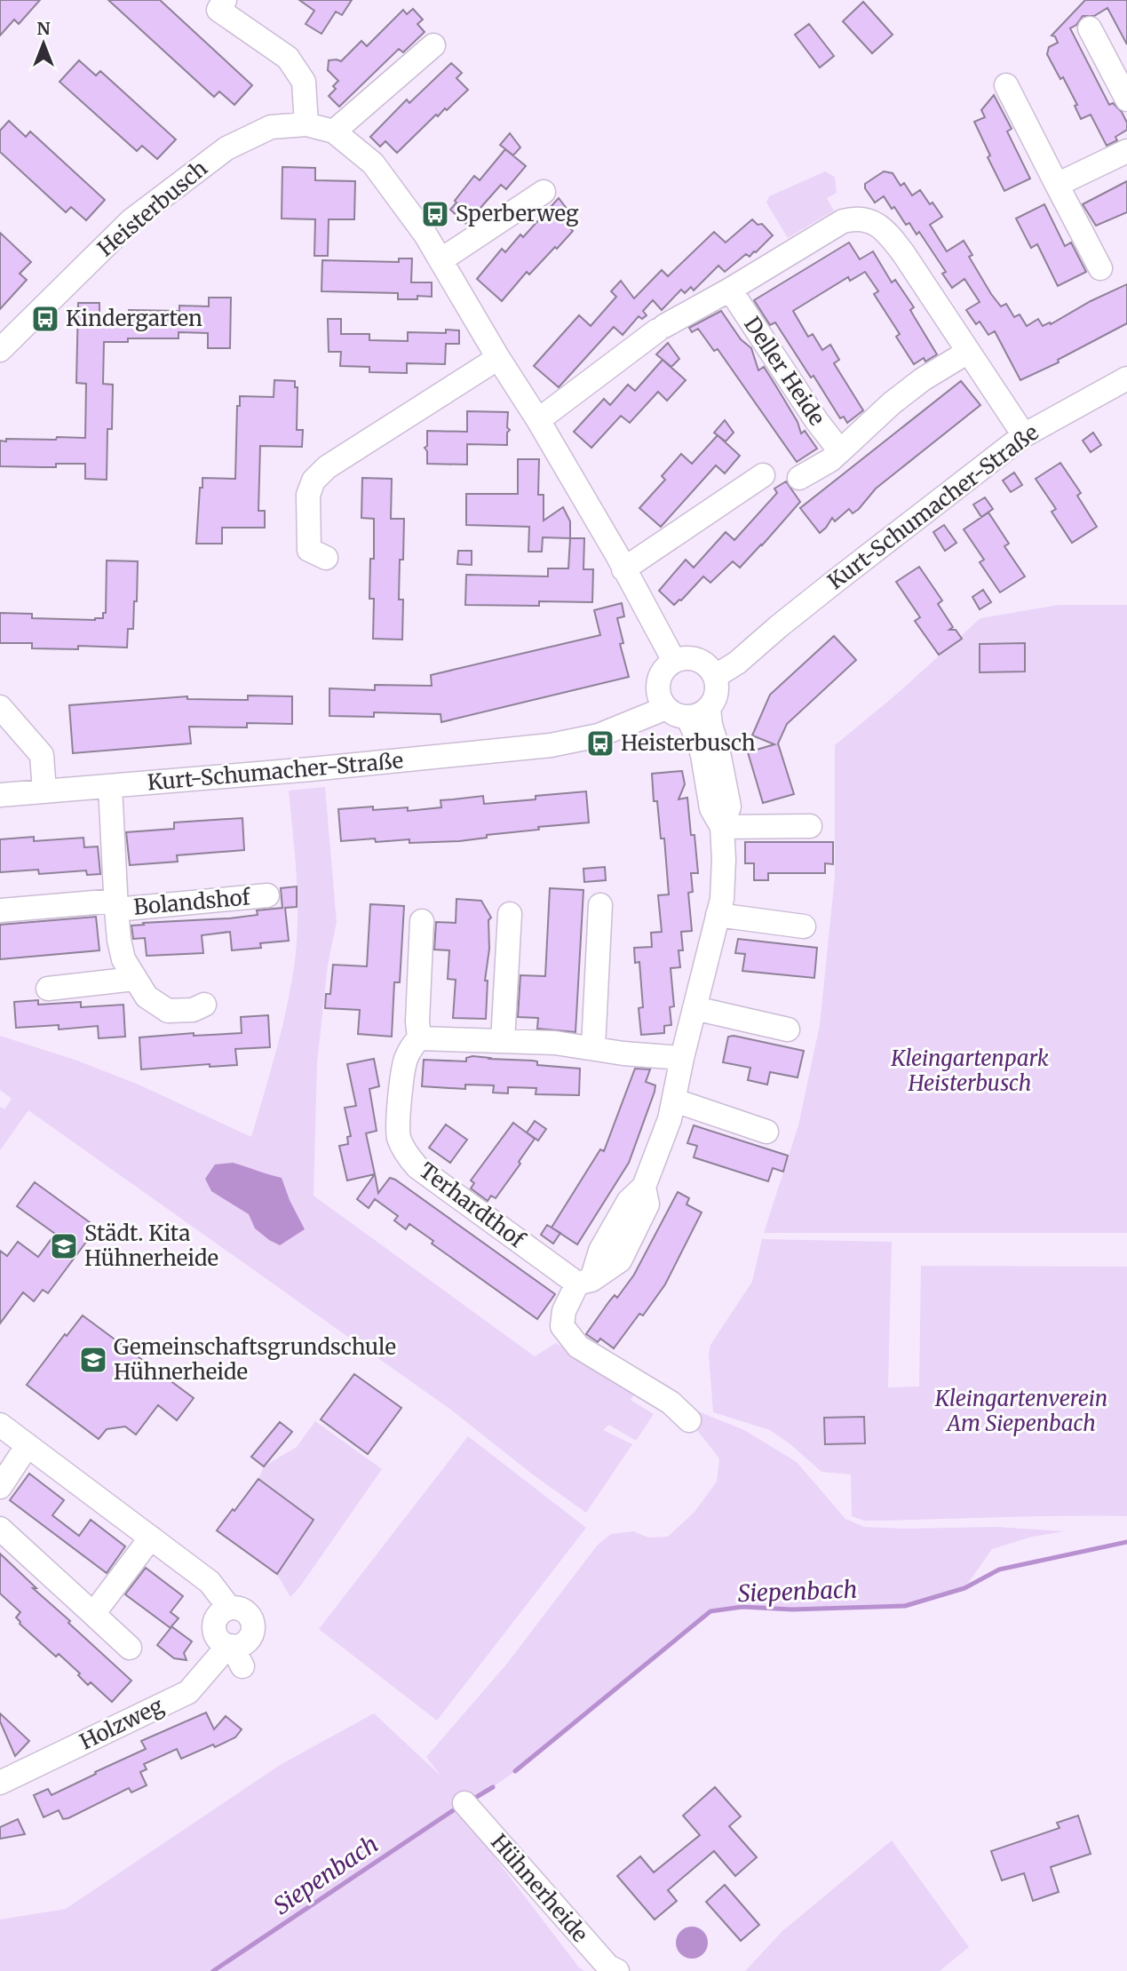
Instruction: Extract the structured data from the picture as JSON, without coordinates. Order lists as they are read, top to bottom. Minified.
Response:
{"streets":{"street":["Heisterbusch","Deller Heide","Kurt-Schumacher-Straße","Bolandshof","Terhardthof","Holzweg","Hühnerheide"]},"crossings":[["Heisterbusch","Kurt-Schumacher-Straße"],["Kurt-Schumacher-Straße","Bolandshof"]],"water":["Siepenbach"],"parks":["Kleingartenpark Heisterbusch","Kleingartenverein Am Siepenbach"],"places":{"bus stop":["Sperberweg","Kindergarten","Heisterbusch"],"school or university":["Städt. Kita Hühnerheide","Gemeinschaftsgrundschule Hühnerheide"]},"north":"top"}
